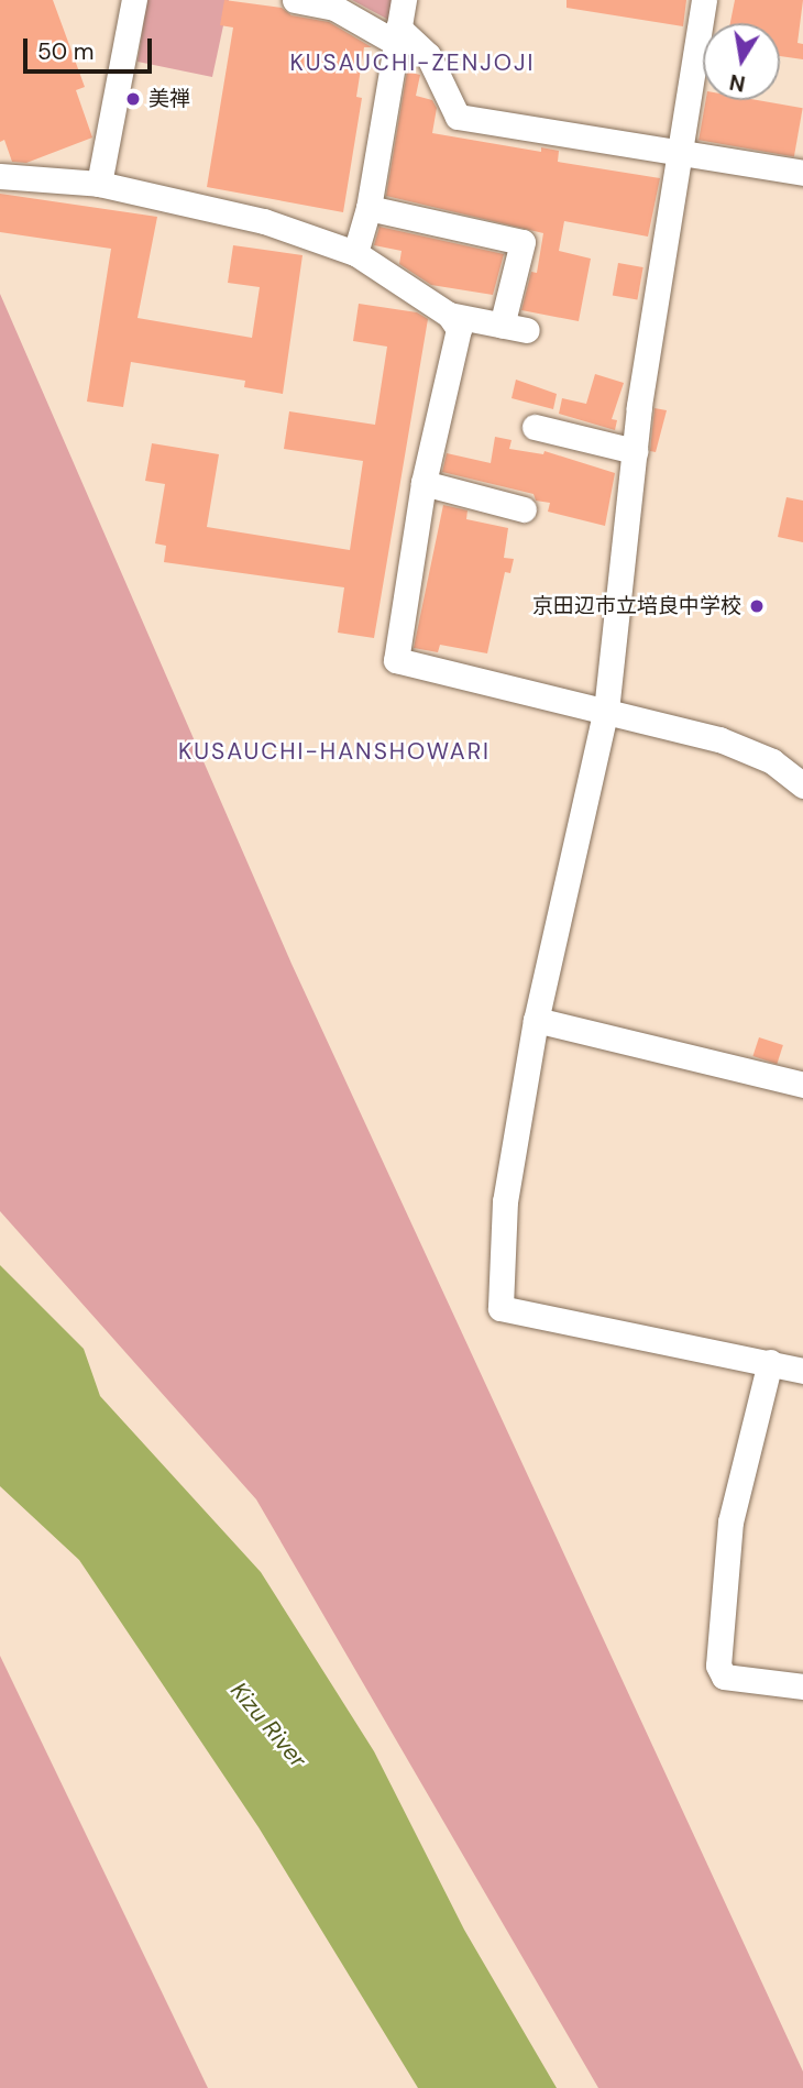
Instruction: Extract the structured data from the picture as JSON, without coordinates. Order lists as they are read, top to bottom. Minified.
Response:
{"districts":["KUSAUCHI-ZENJOJI","KUSAUCHI-HANSHOWARI"],"water":["Kizu River"],"places":["美禅","京田辺市立培良中学校"],"scale_bar":"50 m","north":"bottom"}
